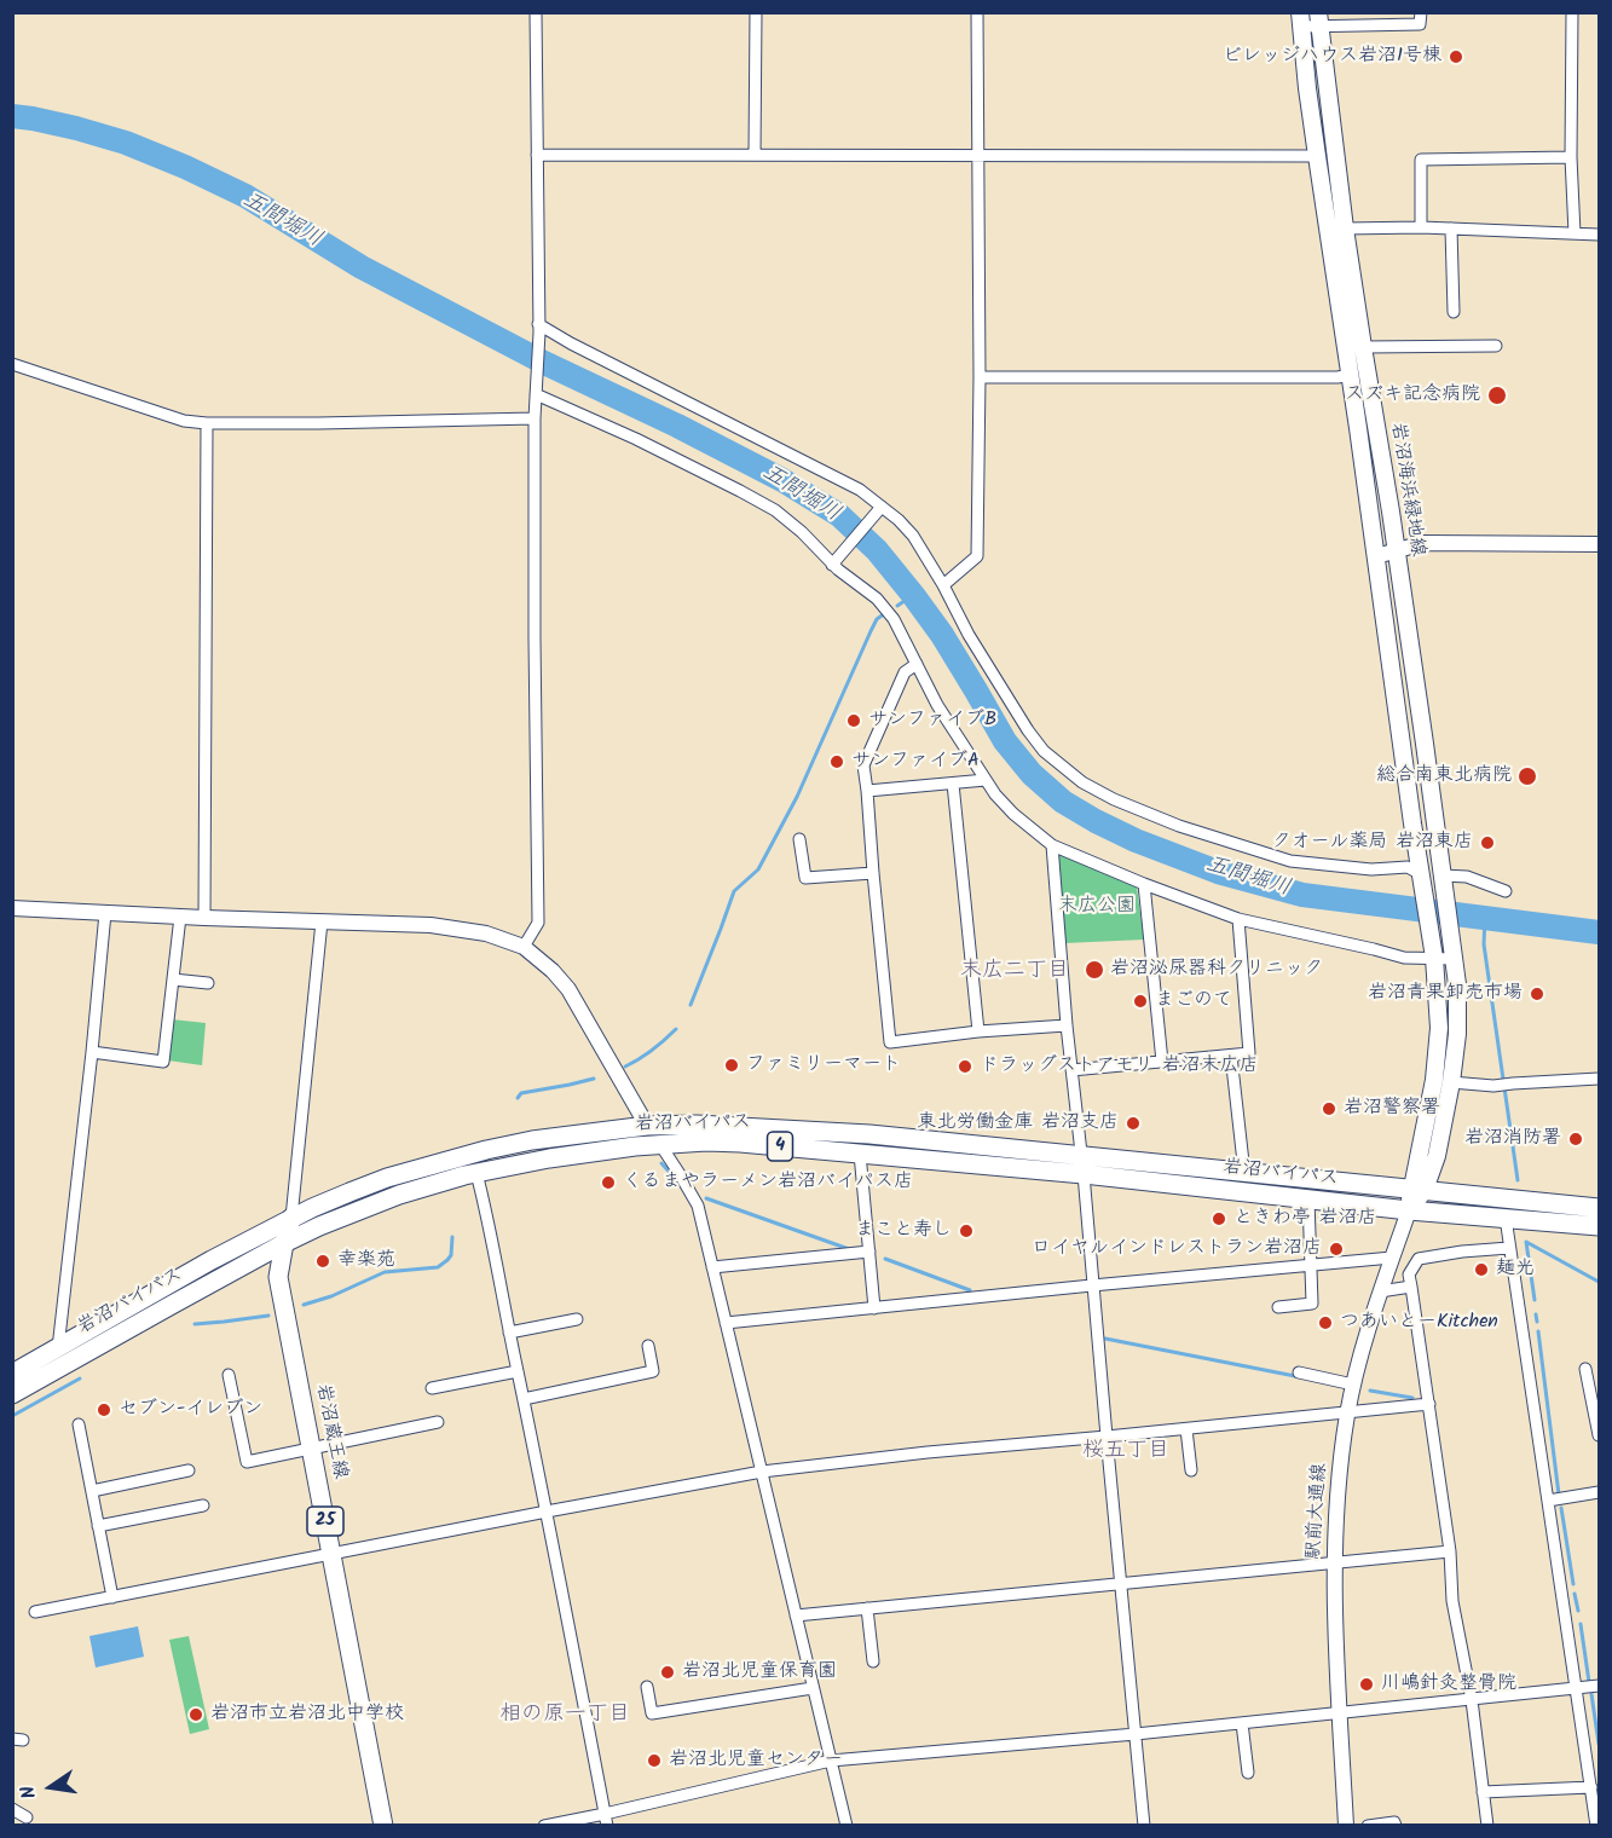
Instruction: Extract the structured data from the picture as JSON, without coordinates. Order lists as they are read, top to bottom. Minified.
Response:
{"streets":{"main road":["岩沼海浜緑地線","岩沼バイパス","4","岩沼蔵王線","25"],"street":["駅前大通線"]},"crossings":[["岩沼バイパス","岩沼蔵王線"],["岩沼バイパス","駅前大通線"]],"districts":["末広二丁目","桜五丁目","相の原一丁目"],"water":["五間堀川"],"parks":["末広公園"],"places":["ビレッジハウス岩沼1号棟","スズキ記念病院","サンファイブB","サンファイブA","総合南東北病院","クオール薬局 岩沼東店","岩沼泌尿器科クリニック","岩沼青果卸売市場","まごのて","ファミリーマート","ドラッグストアモリ 岩沼末広店","岩沼警察署","東北労働金庫 岩沼支店","岩沼消防署","くるまやラーメン岩沼バイパス店","ときわ亭 岩沼店","まこと寿し","ロイヤルインドレストラン岩沼店","幸楽苑","麺光","つあいとーKitchen","セブン-イレブン","岩沼北児童保育園","川嶋針灸整骨院","岩沼市立岩沼北中学校","岩沼北児童センター"],"north":"left"}
